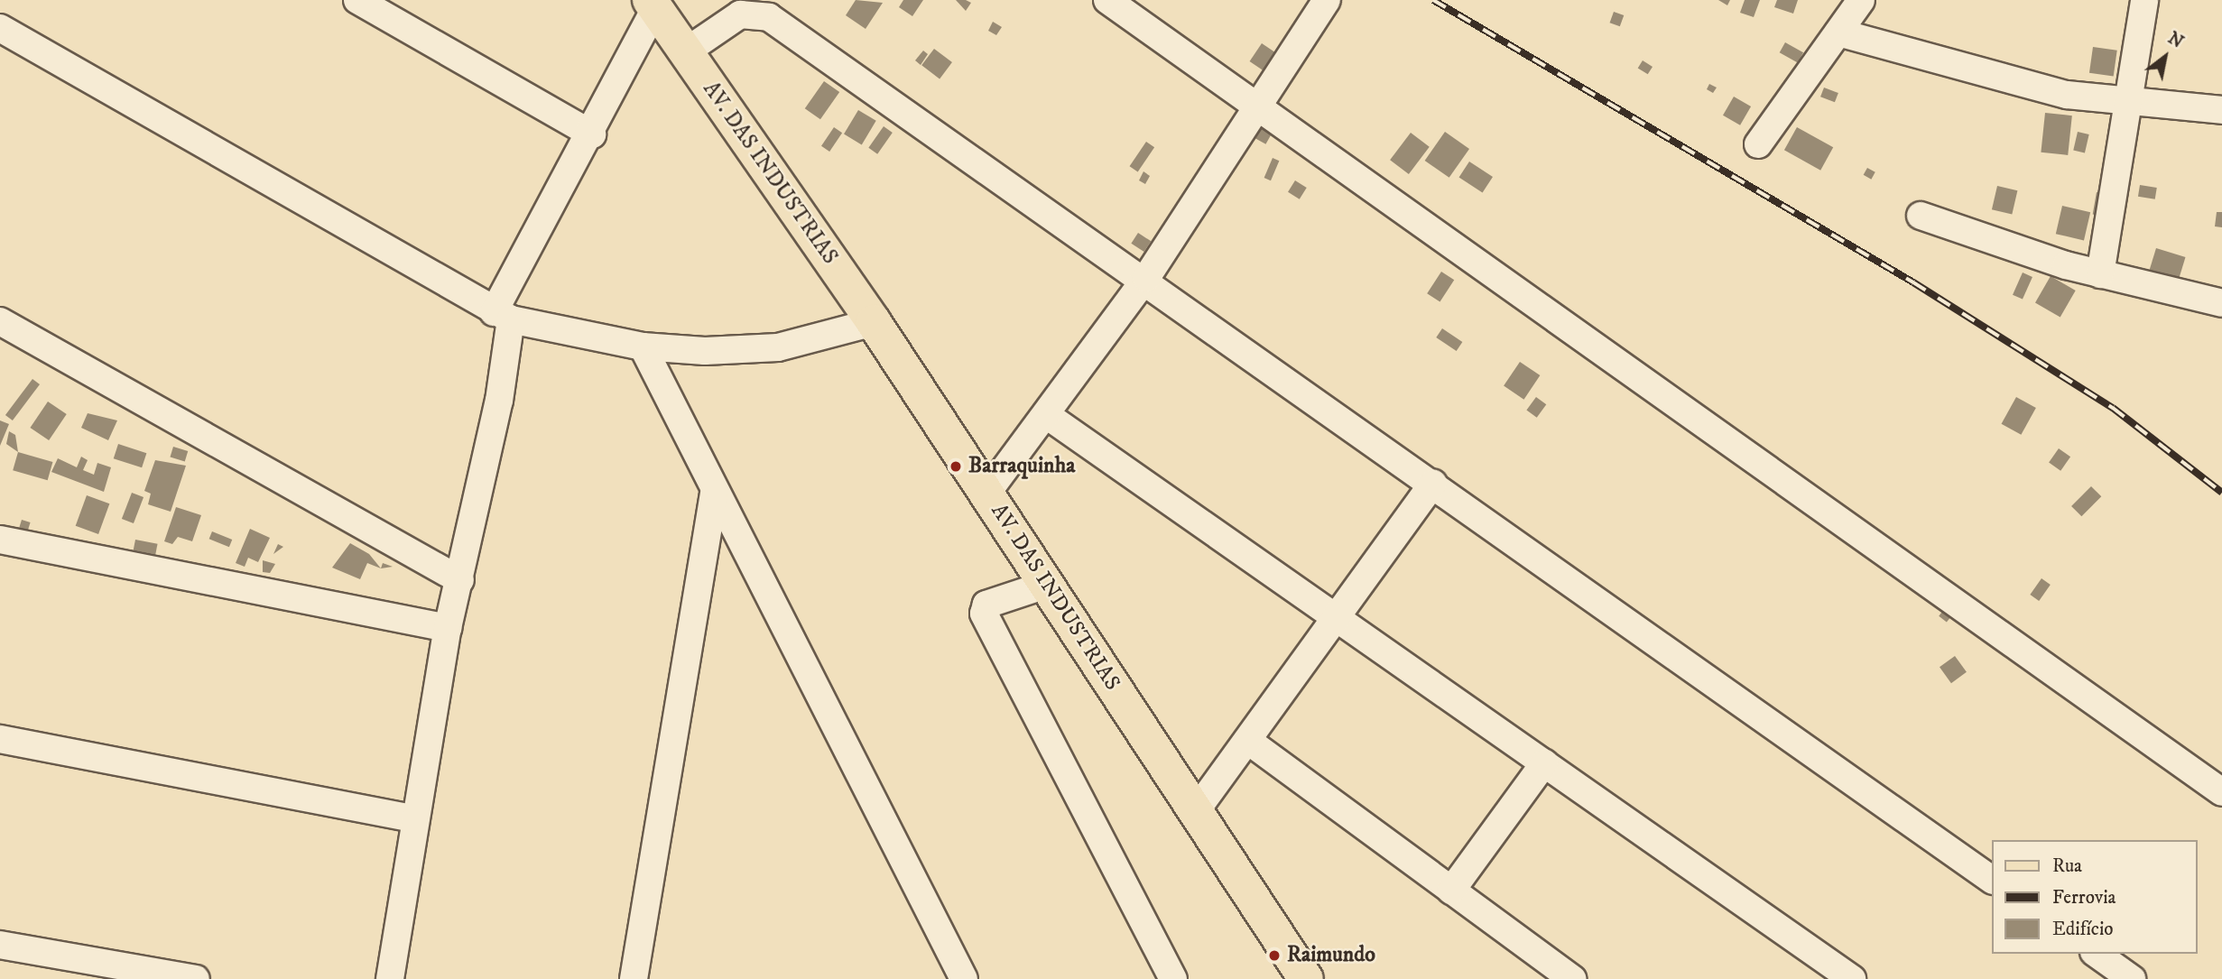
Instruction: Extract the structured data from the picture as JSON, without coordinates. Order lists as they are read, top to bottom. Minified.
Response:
{"streets":{"main road":["AV. DAS INDUSTRIAS"]},"places":["Barraquinha","Raimundo"],"legend":["Rua","Ferrovia","Edifício"],"north":"top right"}
